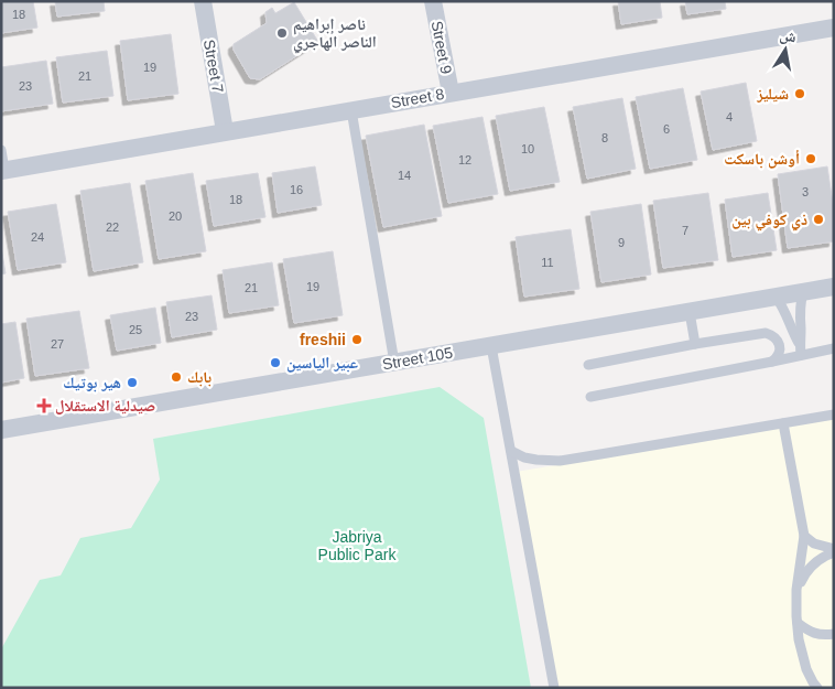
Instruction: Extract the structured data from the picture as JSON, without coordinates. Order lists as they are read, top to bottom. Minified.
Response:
{"streets":{"street":["Street 9","Street 7","Street 8","Street 105"]},"crossings":[["Street 9","Street 8"],["Street 7","Street 8"]],"parks":["Jabriya Public Park"],"places":{"other":["ناصر إبراهيم الناصر الهاجري","شيليز","أوشن باسكت","ذي كوفي بين","freshii","عبير الياسين","بابك","هير بوتيك"],"health":["صيدلية الاستقلال"]},"house_numbers":["18","19","21","23","4","6","8","10","12","14","16","3","18","20","22","7","24","9","11","19","21","23","25","27"],"north":"top"}
